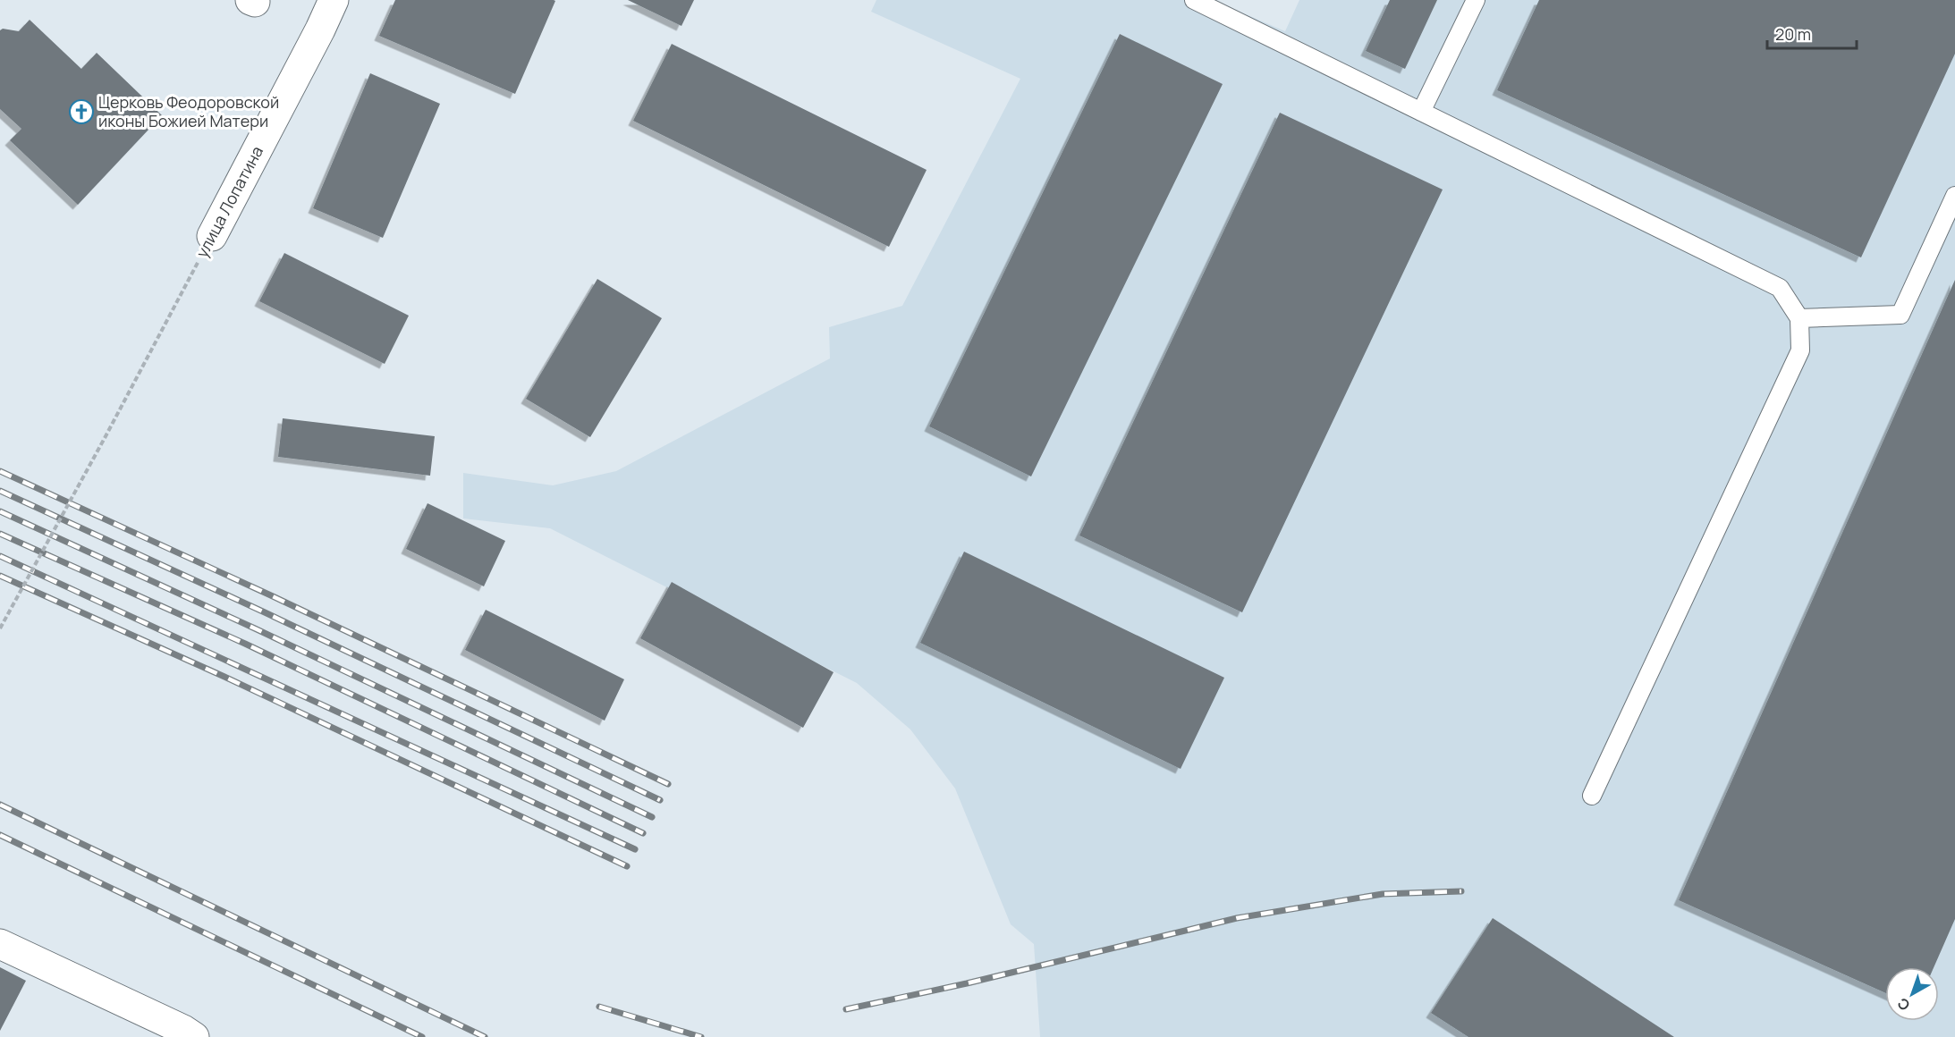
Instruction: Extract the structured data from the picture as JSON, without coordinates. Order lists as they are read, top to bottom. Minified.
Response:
{"streets":{"street":["улица Лопатина"]},"places":{"church":["Церковь Феодоровской иконы Божией Матери"]},"scale_bar":"20 m","north":"bottom left"}
